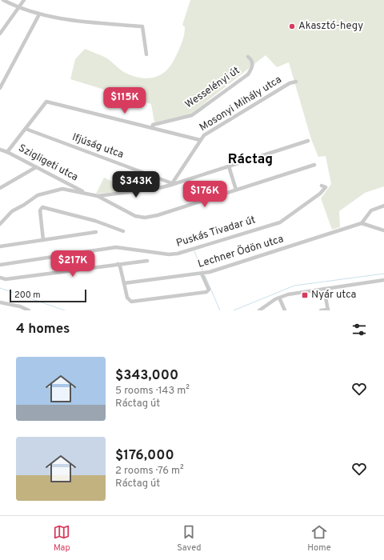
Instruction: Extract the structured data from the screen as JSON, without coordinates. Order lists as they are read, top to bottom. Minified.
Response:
{"streets":{"street":["Wesselényi út","Mosonyi Mihály utca","Ifjúság utca","Szigligeti utca","Puskás Tivadar út","Lechner Ödön utca"]},"crossings":[["Wesselényi út","Mosonyi Mihály utca"],["Mosonyi Mihály utca","Ifjúság utca"]],"districts":["Ráctag"],"places":{"other":["Akasztó-hegy"],"transit":["Nyár utca"]},"scale_bar":"200 m","page":{"price":["$115K","$343K","$176K","$217K"],"scale":"200 m","heading":"4 homes","list":[{"name":"$343,000","note":"5 rooms · 143 m² · Ráctag út"},{"name":"$176,000","note":"2 rooms · 76 m² · Ráctag út"}],"tabs":["Map","Saved","Home"]}}
